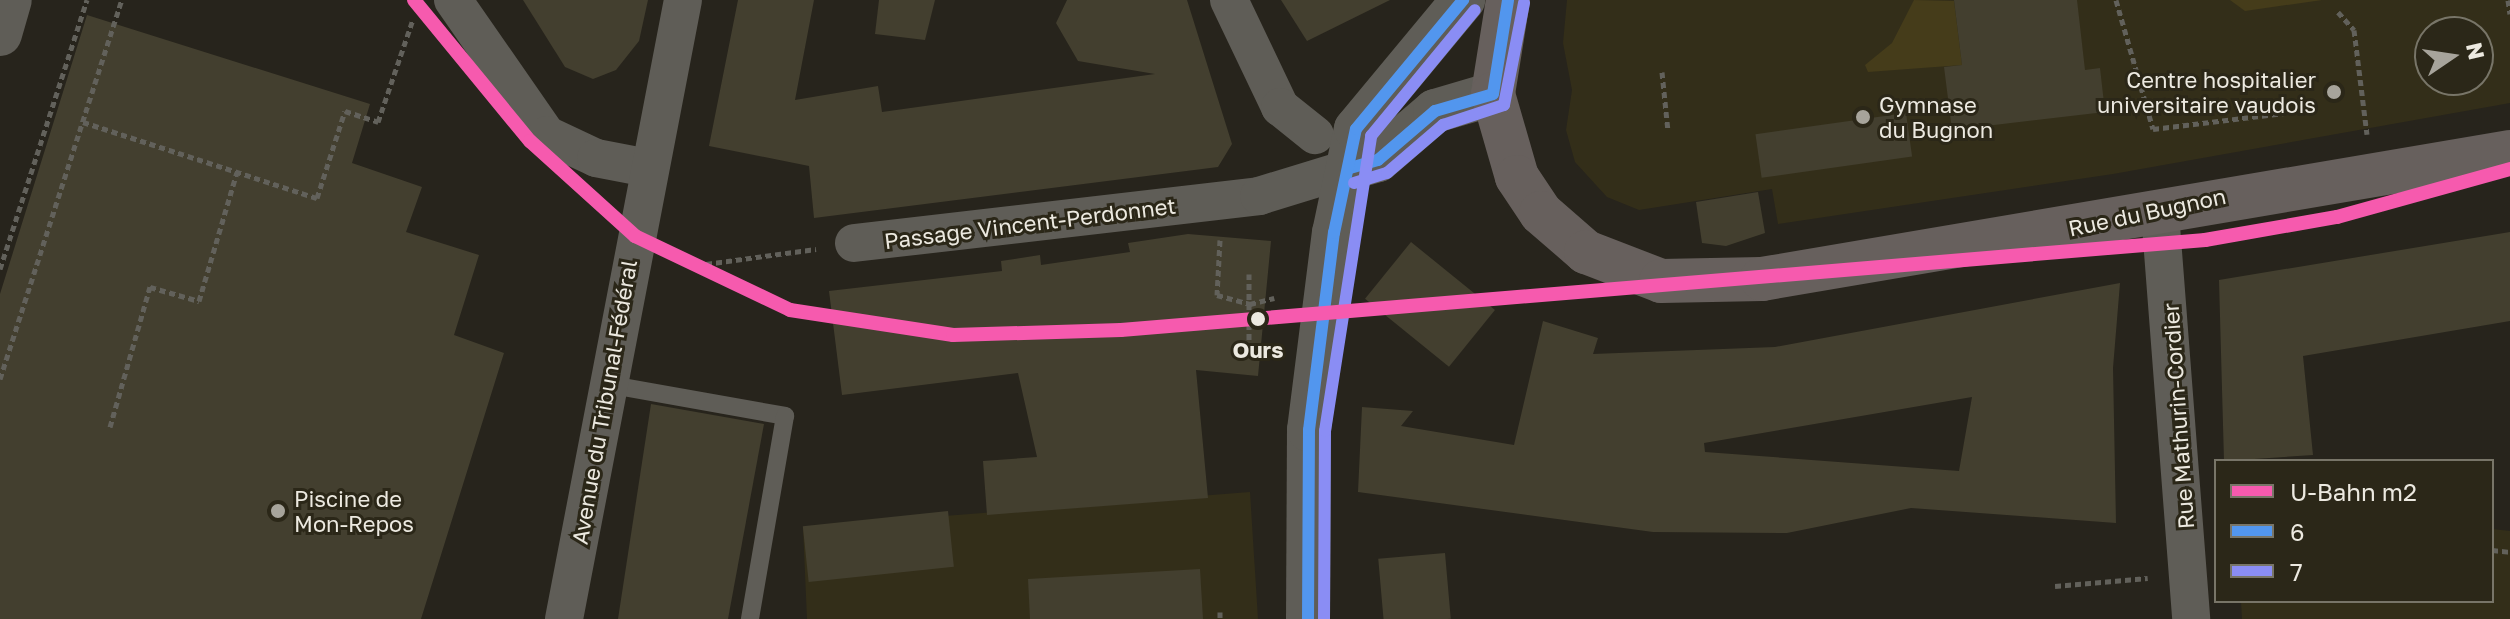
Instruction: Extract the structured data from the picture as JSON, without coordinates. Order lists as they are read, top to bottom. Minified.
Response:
{"streets":{"main road":["Rue du Bugnon"],"street":["Passage Vincent-Perdonnet","Avenue du Tribunal-Fédéral","Rue Mathurin-Cordier"]},"crossings":[["Rue du Bugnon","Rue Mathurin-Cordier"]],"places":["Centre hospitalier universitaire vaudois","Gymnase du Bugnon","Ours","Piscine de Mon-Repos"],"lines":["metro line m2","transit line 6","transit line 7"],"legend":["U-Bahn m2","6","7"],"north":"right"}
